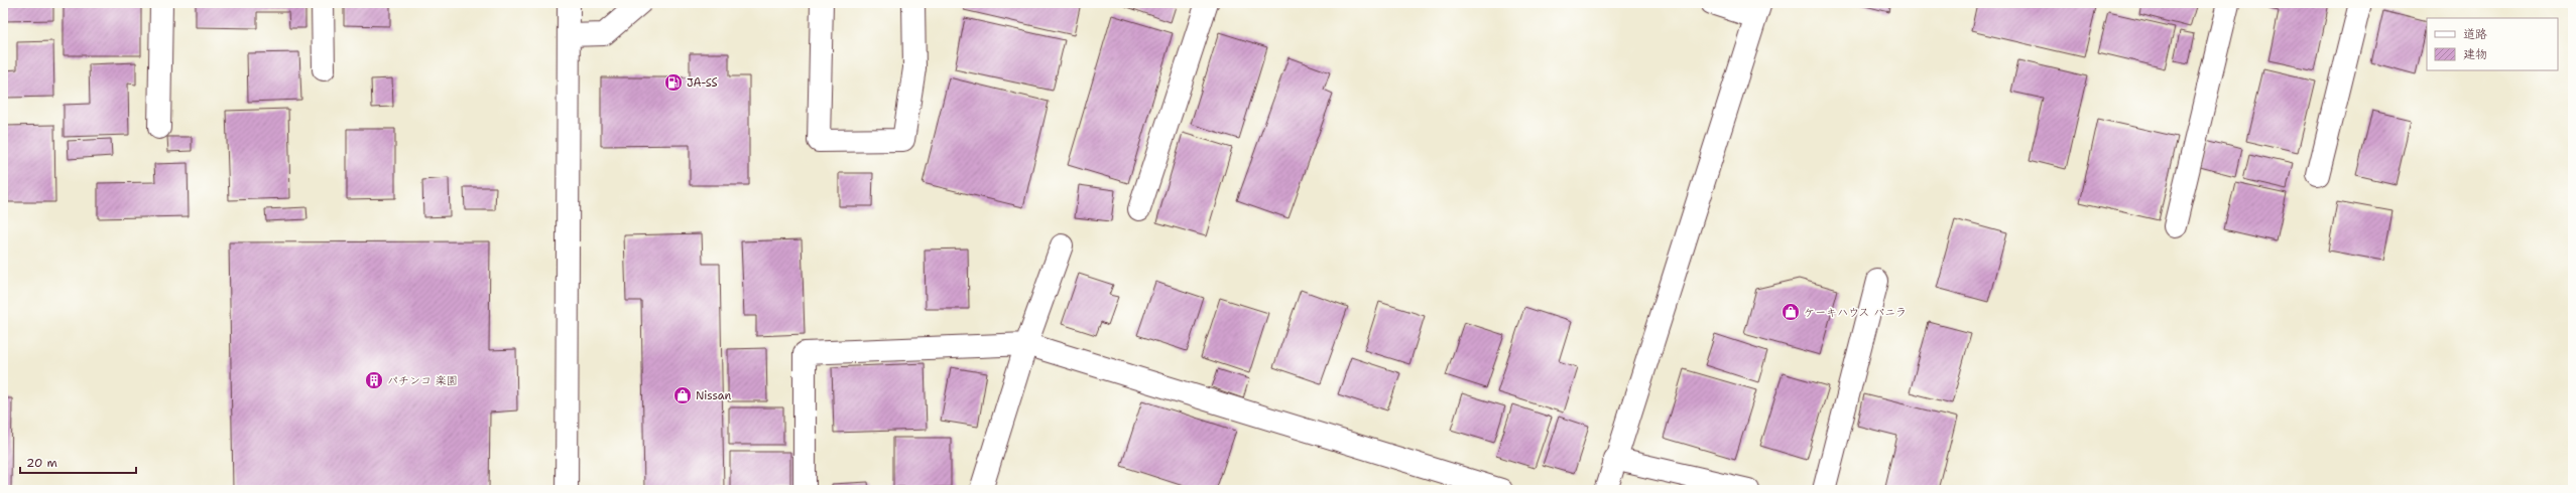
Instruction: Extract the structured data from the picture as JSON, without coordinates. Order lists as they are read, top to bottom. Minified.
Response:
{"places":{"fuel station":["JA-SS"],"shop":["ケーキハウス バニラ","Nissan"],"building":["パチンコ 楽園"]},"legend":["道路","建物"],"scale_bar":"20 m"}
